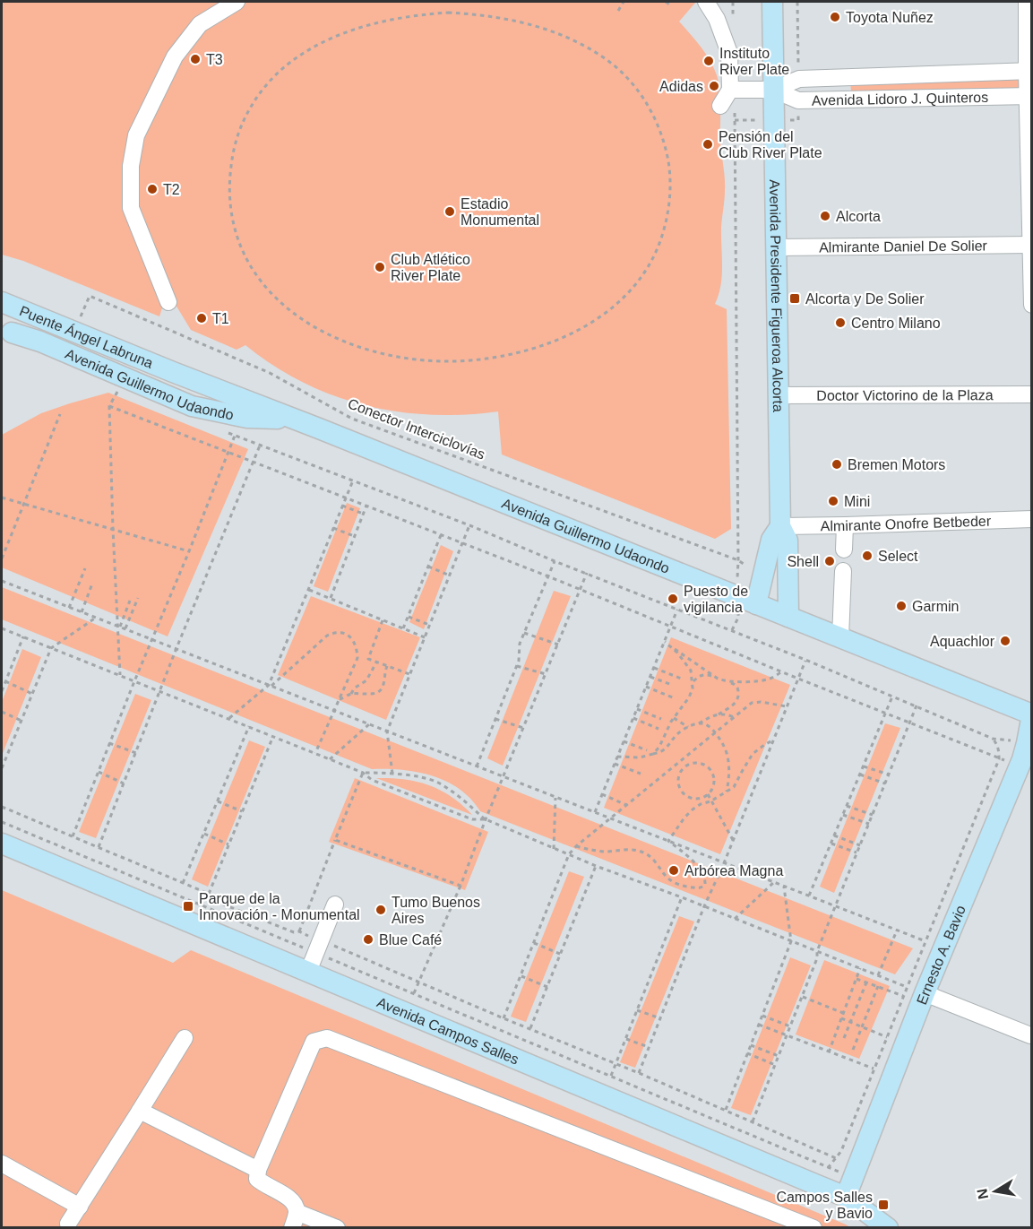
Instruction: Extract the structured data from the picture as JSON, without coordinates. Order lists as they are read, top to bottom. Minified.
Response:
{"streets":{"main road":["Avenida Presidente Figueroa Alcorta","Puente Ángel Labruna","Avenida Guillermo Udaondo","Ernesto A. Bavio","Avenida Campos Salles"],"street":["Avenida Lidoro J. Quinteros","Almirante Daniel De Solier","Doctor Victorino de la Plaza","Almirante Onofre Betbeder"],"path":["Conector Interciclovías"]},"crossings":[["Avenida Lidoro J. Quinteros","Avenida Presidente Figueroa Alcorta"],["Almirante Daniel De Solier","Avenida Presidente Figueroa Alcorta"],["Avenida Presidente Figueroa Alcorta","Avenida Guillermo Udaondo"],["Avenida Presidente Figueroa Alcorta","Doctor Victorino de la Plaza"],["Avenida Presidente Figueroa Alcorta","Almirante Onofre Betbeder"],["Puente Ángel Labruna","Avenida Guillermo Udaondo"],["Avenida Guillermo Udaondo","Ernesto A. Bavio"],["Ernesto A. Bavio","Avenida Campos Salles"]],"places":{"other":["Toyota Nuñez","T3","Instituto River Plate","Adidas","Pensión del Club River Plate","T2","Estadio Monumental","Alcorta","Club Atlético River Plate","T1","Centro Milano","Bremen Motors","Mini","Select","Shell","Puesto de vigilancia","Garmin","Aquachlor","Arbórea Magna","Tumo Buenos Aires","Blue Café"],"transit":["Alcorta y De Solier","Parque de la Innovación - Monumental","Campos Salles y Bavio"]},"north":"left"}
